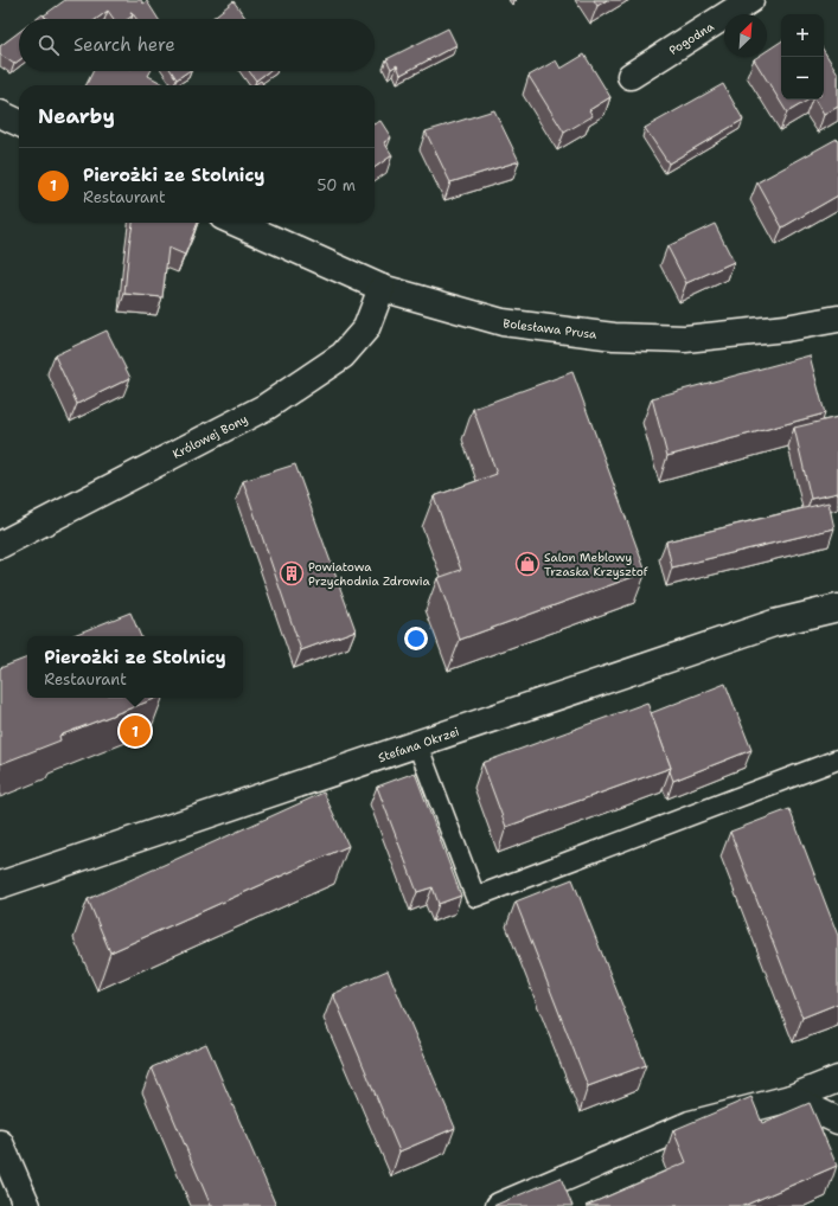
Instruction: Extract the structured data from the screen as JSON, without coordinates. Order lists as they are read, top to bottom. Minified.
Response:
{"streets":{"street":["Pogodna","Bolesława Prusa","Królowej Bony","Stefana Okrzei"]},"crossings":[["Bolesława Prusa","Królowej Bony"]],"places":{"shop":["Salon Meblowy Trzaska Krzysztof"],"building":["Powiatowa Przychodnia Zdrowia"]},"north":"top right","page":{"map_buttons":["+","−"],"search":"Search here","heading":"Nearby","list":[{"mark":"1","name":"Pierożki ze Stolnicy","note":"Restaurant","value":"50 m"}],"popup":["Pierożki ze Stolnicy","Restaurant"],"pins":"1"}}
